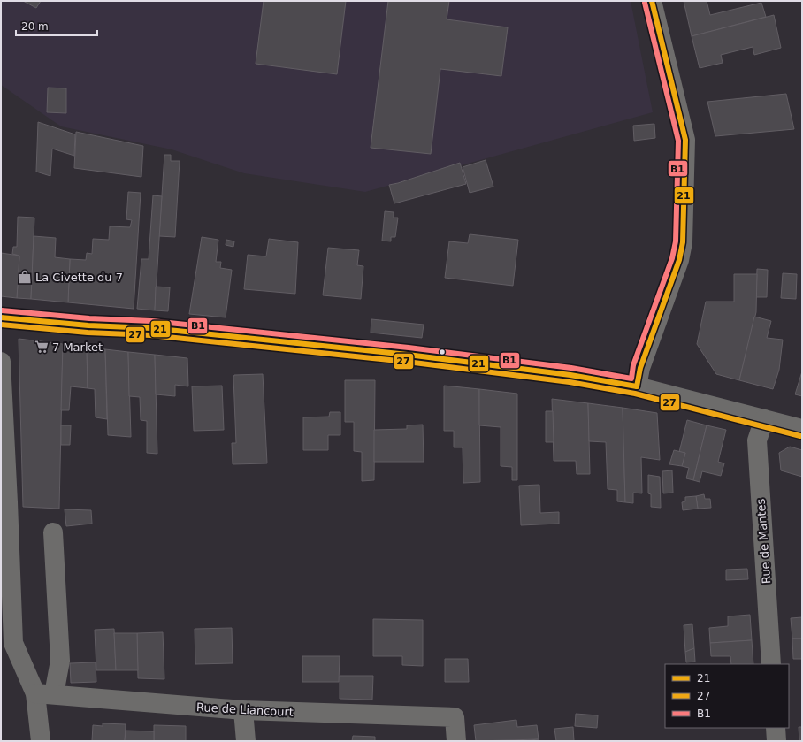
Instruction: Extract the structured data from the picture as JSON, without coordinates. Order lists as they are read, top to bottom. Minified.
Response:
{"streets":{"street":["Rue de Mantes","Rue de Liancourt"]},"places":{"shop":["La Civette du 7"],"supermarket":["7 Market"]},"lines":["transit line 21","transit line B1","transit line 27"],"legend":["21","27","B1"],"scale_bar":"20 m"}
